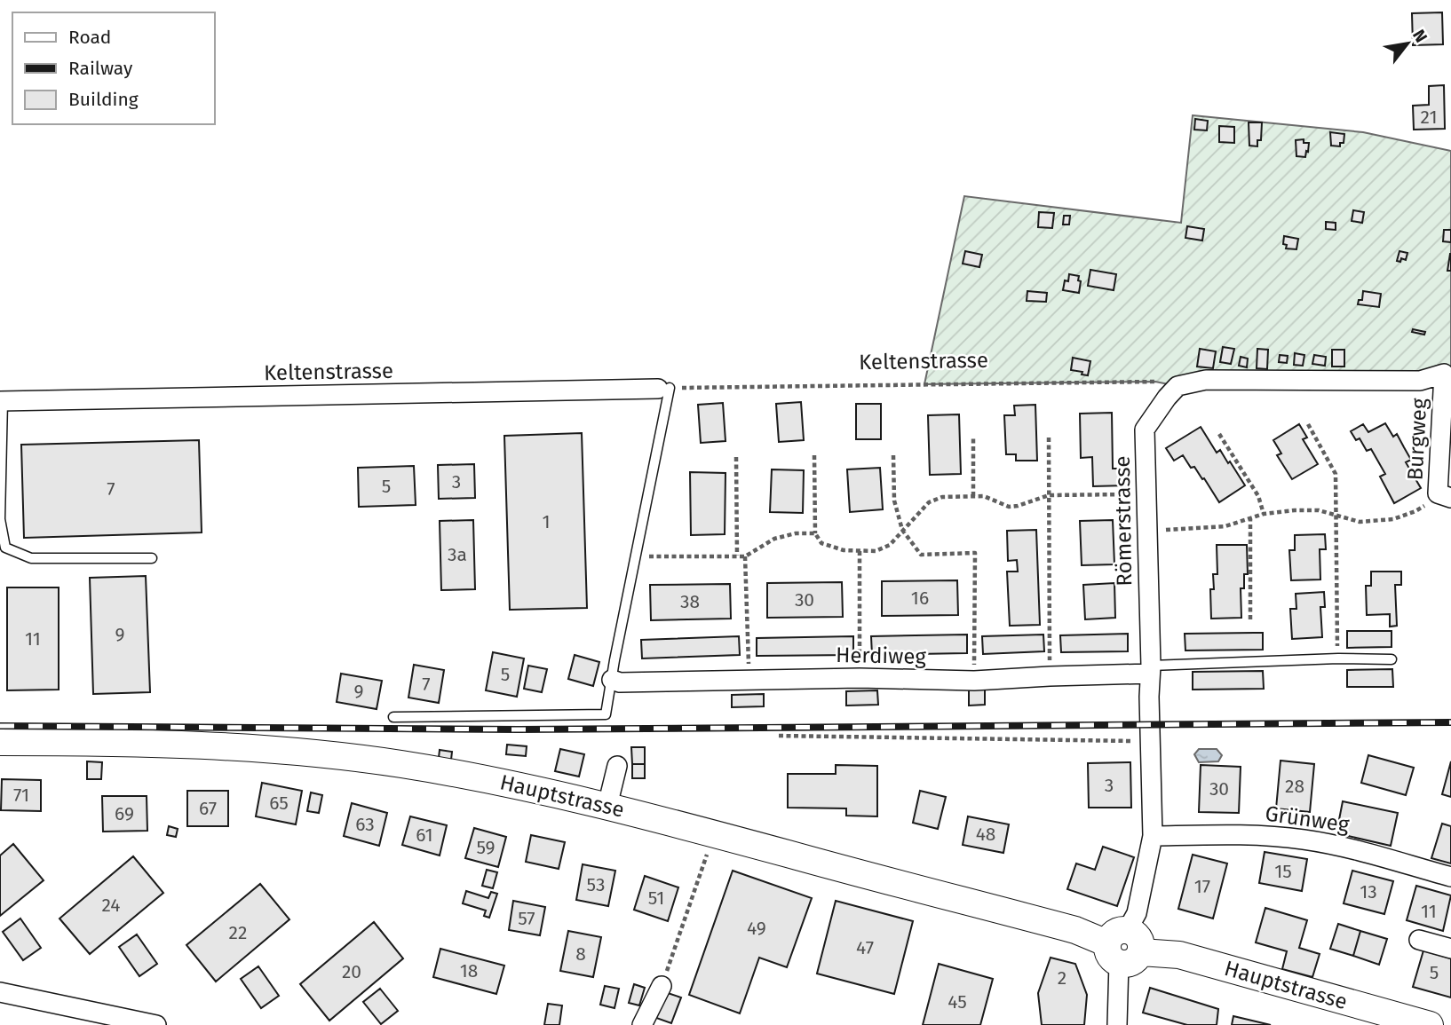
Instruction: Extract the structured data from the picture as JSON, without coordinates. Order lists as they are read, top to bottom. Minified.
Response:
{"streets":{"main road":["Hauptstrasse"],"street":["Keltenstrasse","Burgweg","Römerstrasse","Herdiweg","Grünweg"]},"crossings":[["Keltenstrasse","Römerstrasse"],["Römerstrasse","Herdiweg"],["Römerstrasse","Hauptstrasse"],["Römerstrasse","Grünweg"]],"house_numbers":["21","3","5","7","1","3a","16","30","38","9","11","5","7","9","3","28","30","71","65","67","69","63","48","61","59","15","53","17","13","51","24","11","57","49","22","47","8","18","20","5","2","45"],"legend":["Road","Railway","Building"],"north":"top right"}
